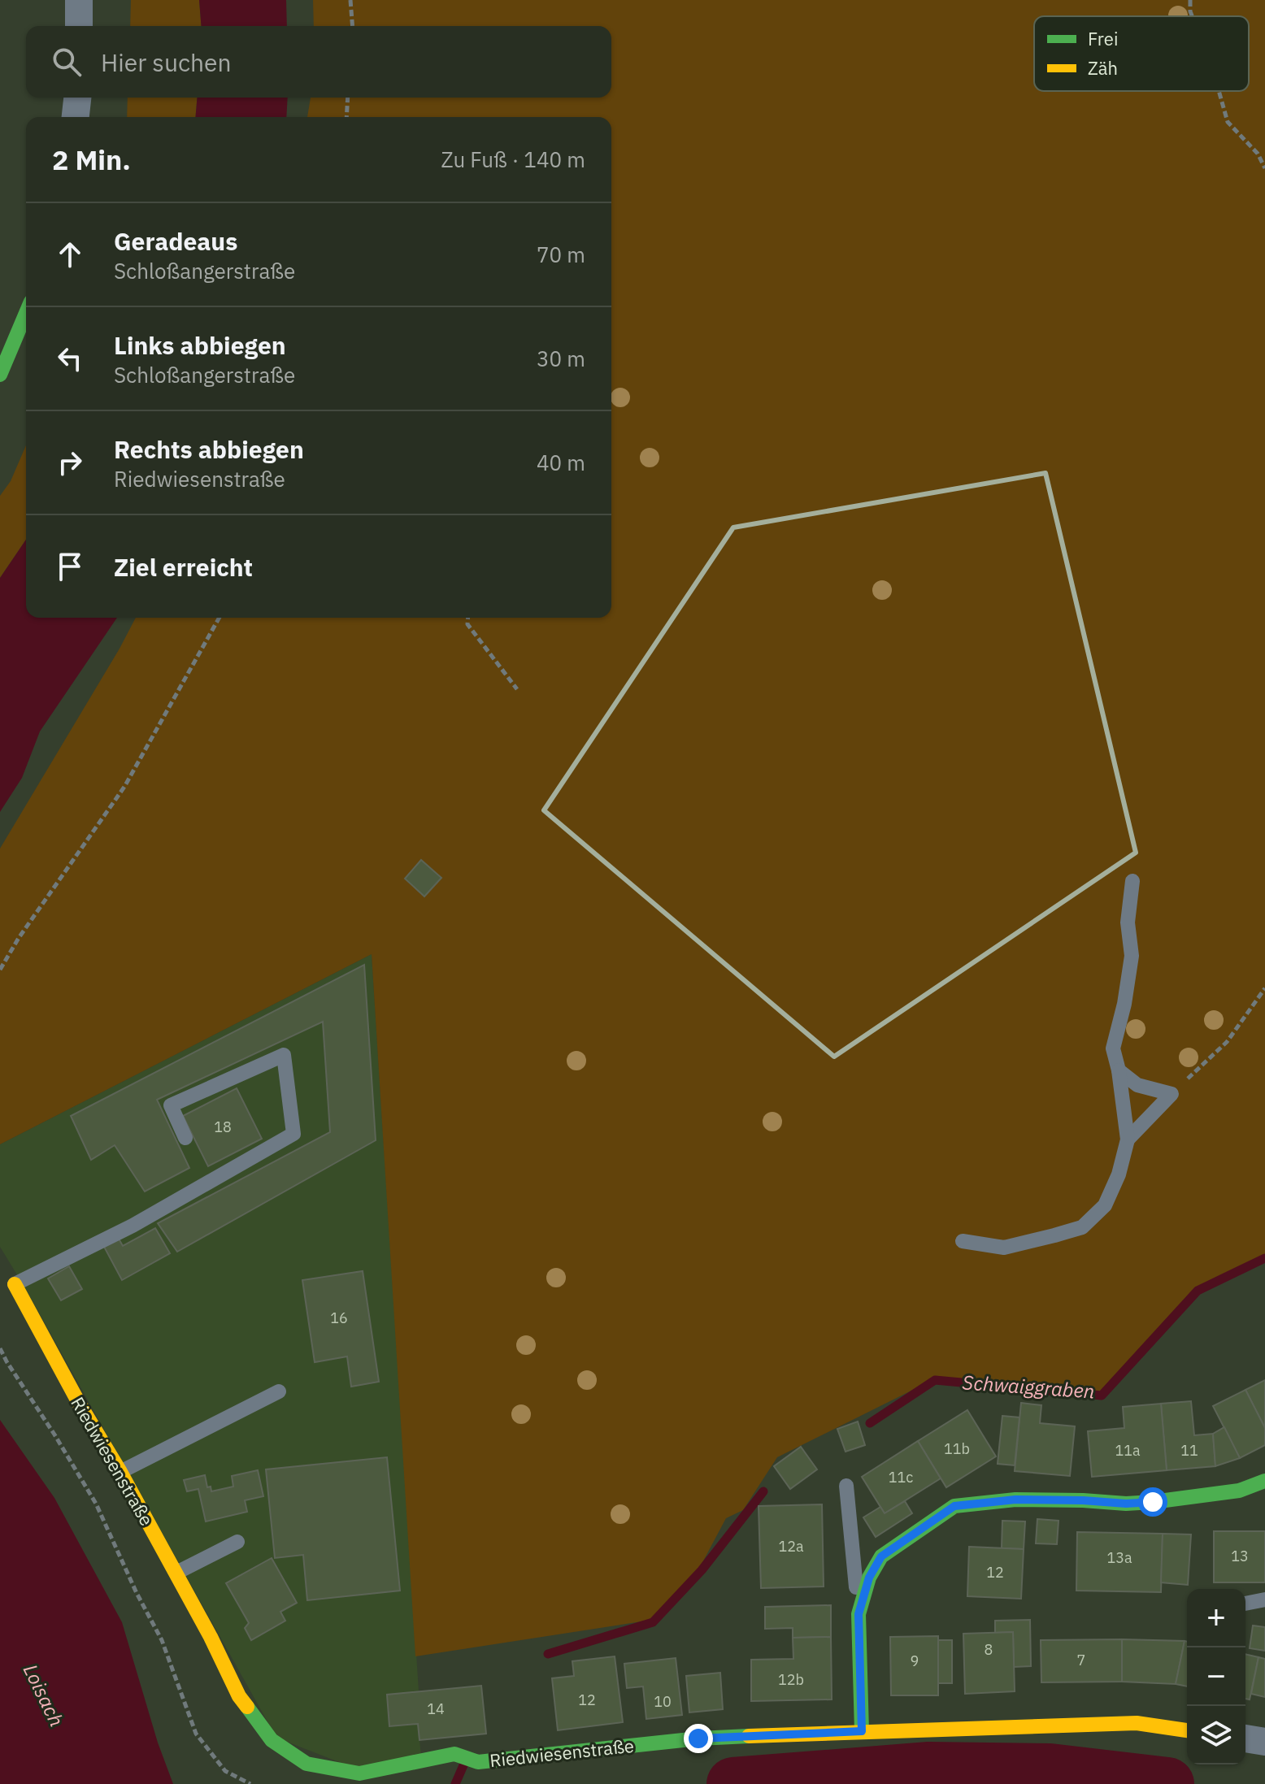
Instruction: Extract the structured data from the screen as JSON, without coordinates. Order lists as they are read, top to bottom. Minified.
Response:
{"streets":{"street":["Riedwiesenstraße"]},"water":["Schwaiggraben","Loisach"],"house_numbers":["18","16","11b","11a","11","11c","12a","13","13a","12","8","7","9","12b","12","10","14"],"legend":["Frei","Zäh"],"page":{"search":"Hier suchen","heading":["2 Min.","Zu Fuß · 140 m"],"list":[["Geradeaus","Schloßangerstraße","70 m"],["Links abbiegen","Schloßangerstraße","30 m"],["Rechts abbiegen","Riedwiesenstraße","40 m"],"Ziel erreicht"],"map_buttons":["+","−"]}}
